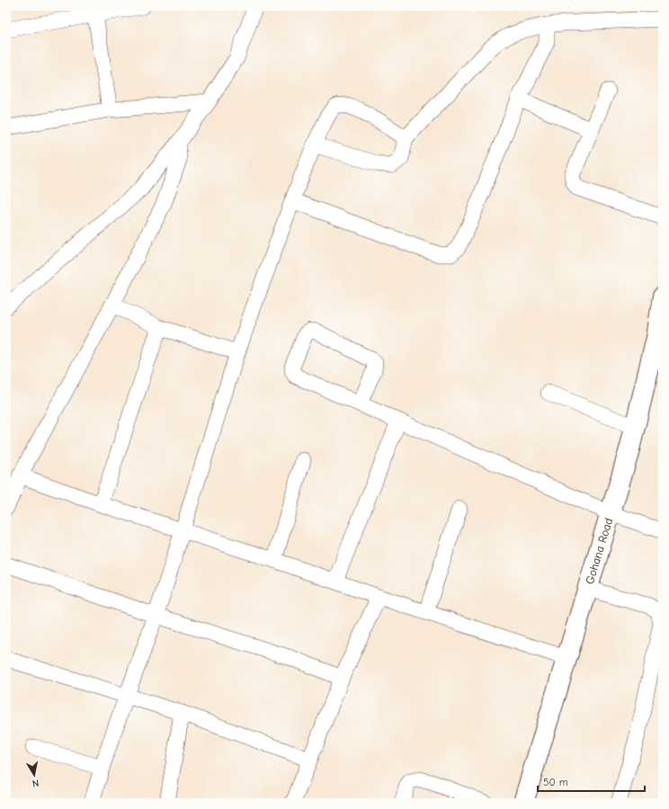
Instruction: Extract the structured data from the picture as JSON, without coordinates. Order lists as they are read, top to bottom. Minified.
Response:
{"streets":{"main road":["Gohana Road"]},"scale_bar":"50 m","north":"bottom"}
